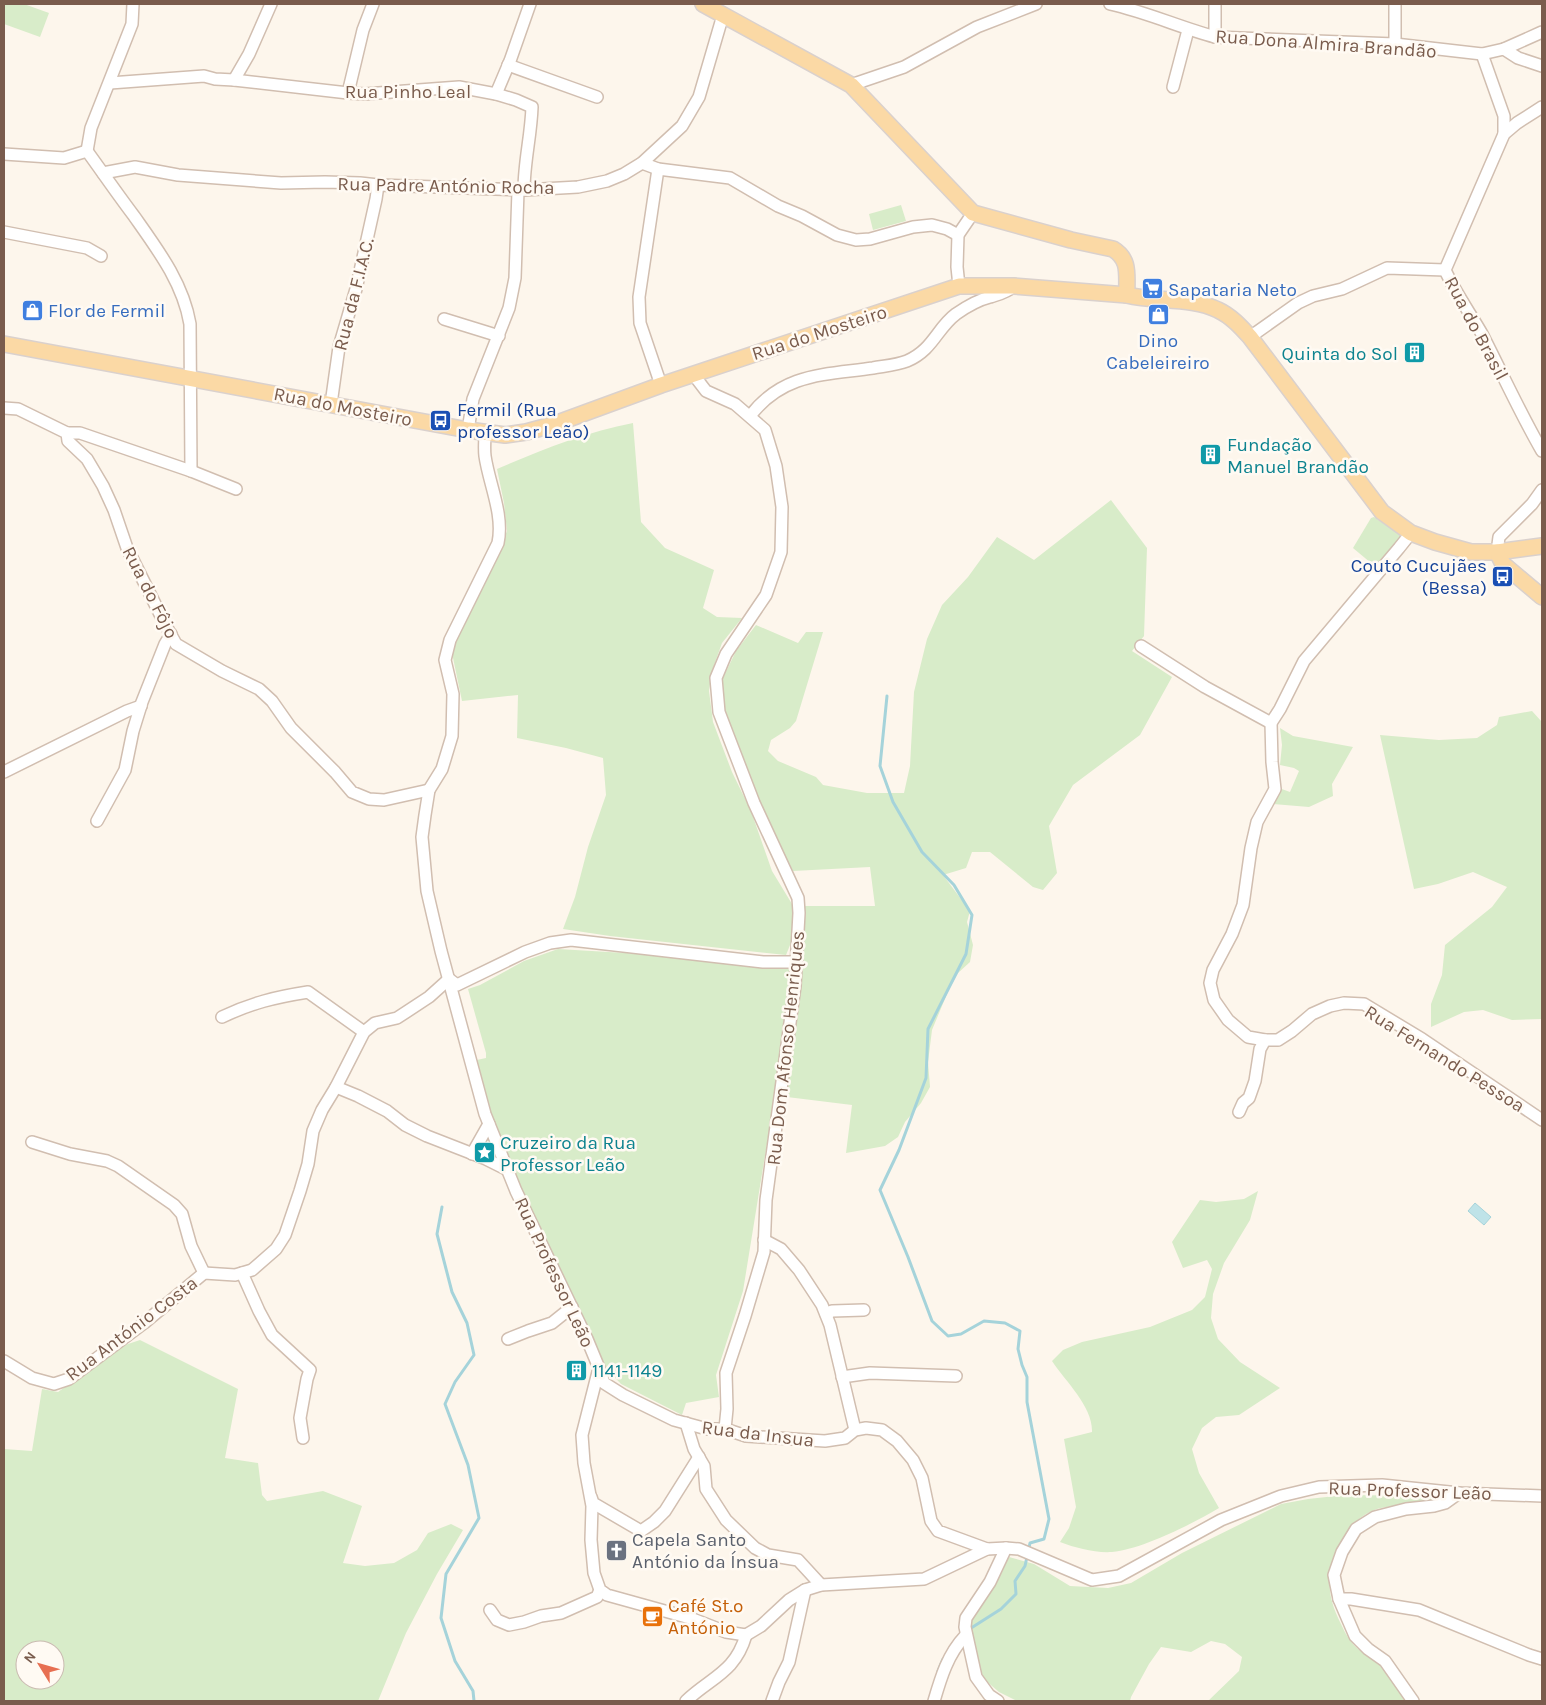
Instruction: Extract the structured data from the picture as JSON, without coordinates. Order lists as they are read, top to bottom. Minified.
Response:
{"streets":{"main road":["Rua do Mosteiro"],"street":["Rua Dona Almira Brandão","Rua Pinho Leal","Rua Padre António Rocha","Rua da F.I.A.C.","Rua do Brasil","Rua do Fôjo","Rua Dom Afonso Henriques","Rua Fernando Pessoa","Rua Professor Leão","Rua António Costa","Rua da Insua"]},"crossings":[["Rua Pinho Leal","Rua Padre António Rocha"],["Rua Padre António Rocha","Rua da F.I.A.C."],["Rua da F.I.A.C.","Rua do Mosteiro"],["Rua do Mosteiro","Rua Dom Afonso Henriques"],["Rua do Mosteiro","Rua Professor Leão"],["Rua do Fôjo","Rua Professor Leão"],["Rua Dom Afonso Henriques","Rua da Insua"],["Rua Professor Leão","Rua da Insua"]],"places":{"supermarket":["Sapataria Neto"],"shop":["Flor de Fermil","Dino Cabeleireiro"],"building":["Quinta do Sol","Fundação Manuel Brandão","1141-1149"],"bus stop":["Fermil (Rua professor Leão)","Couto Cucujães (Bessa)"],"place":["Cruzeiro da Rua Professor Leão"],"church":["Capela Santo António da Ínsua"],"cafe":["Café St.º António"]},"north":"top left"}
